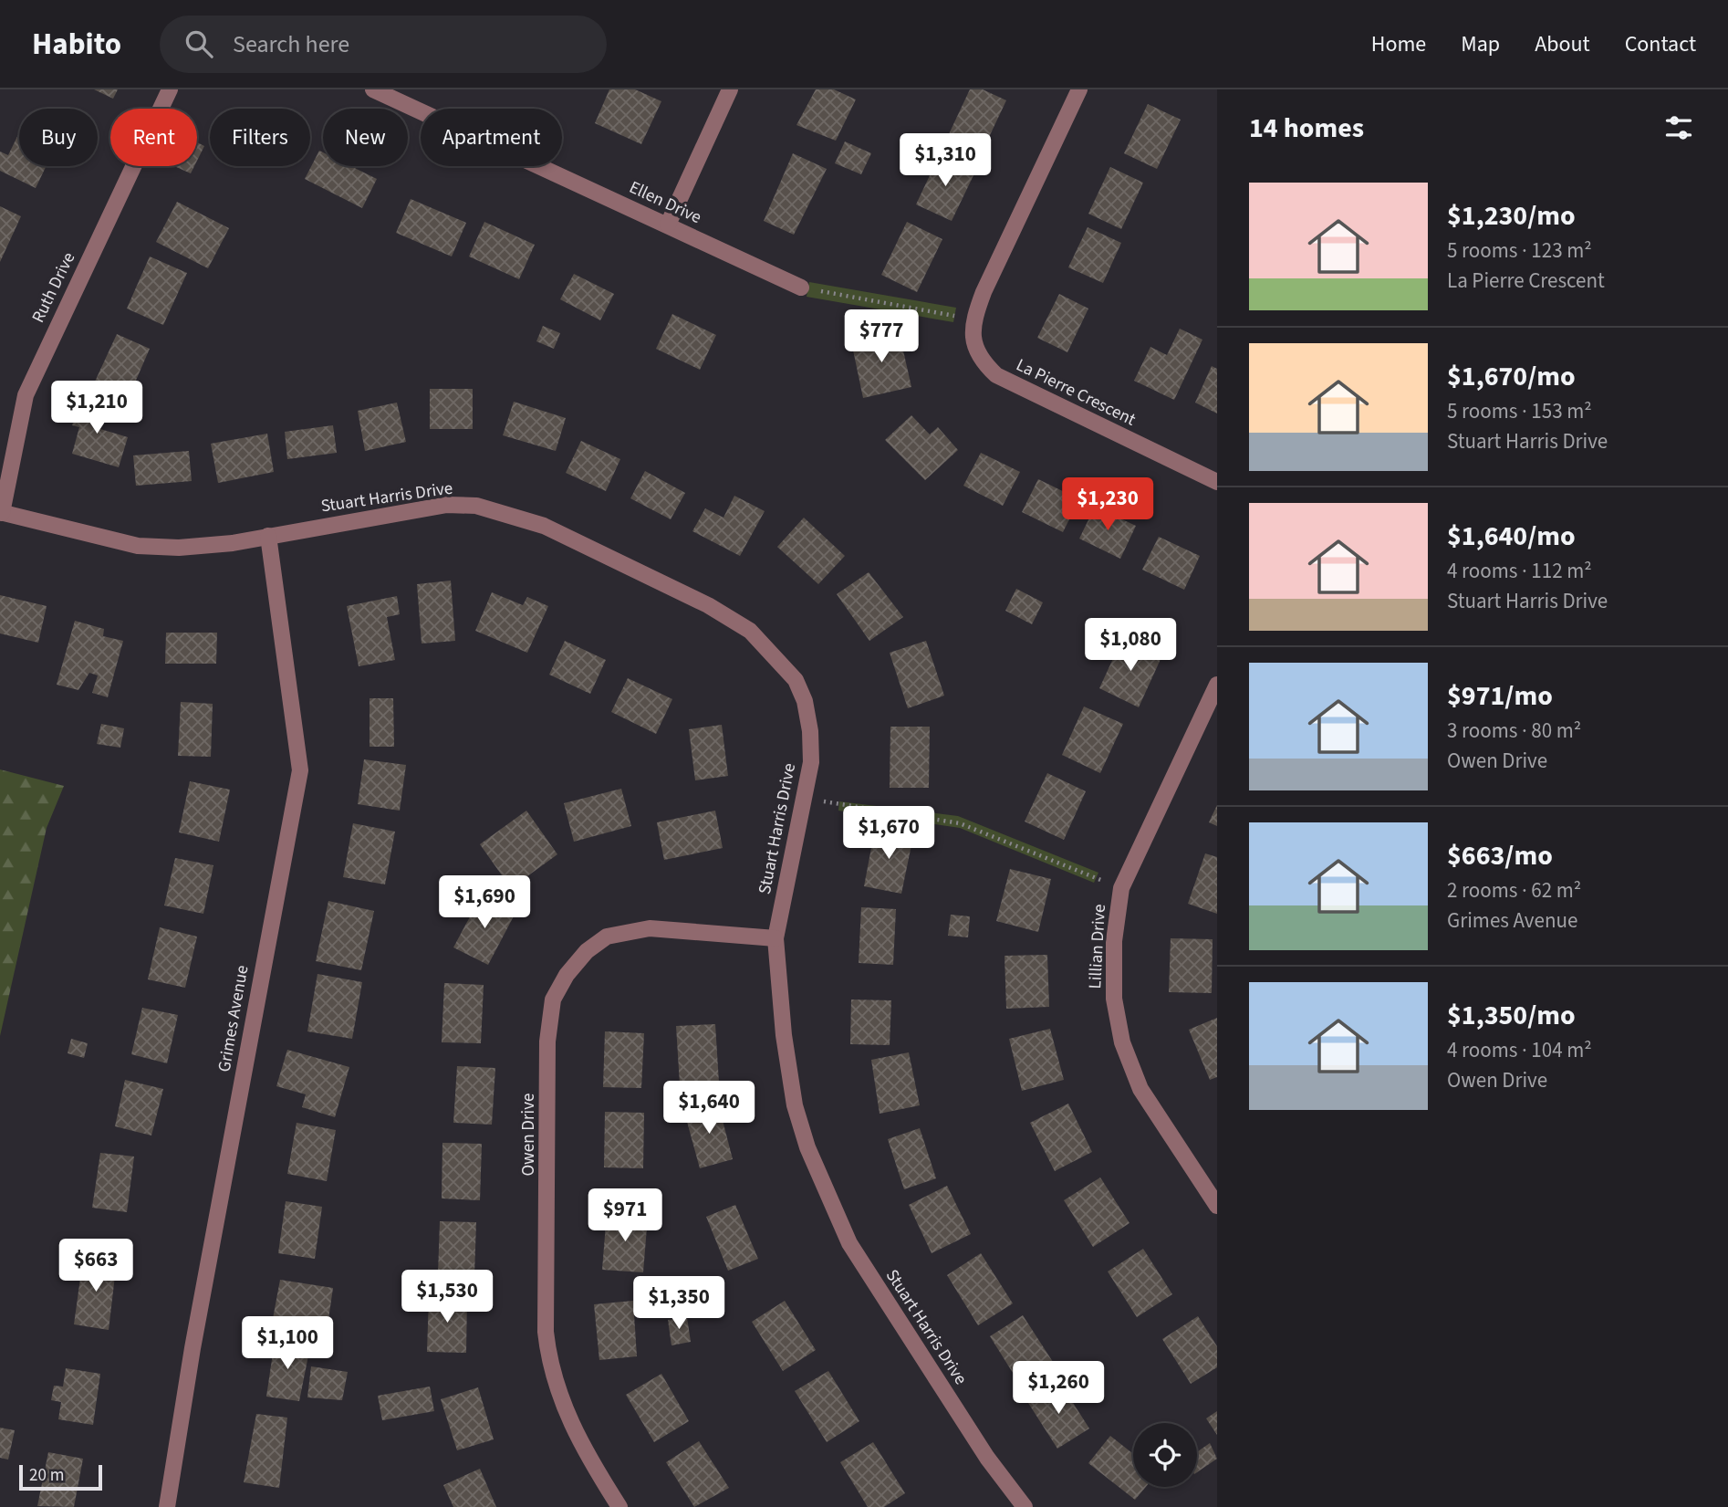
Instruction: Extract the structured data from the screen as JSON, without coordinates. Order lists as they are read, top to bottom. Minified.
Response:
{"streets":{"street":["Ellen Drive","Ruth Drive","La Pierre Crescent","Stuart Harris Drive","Lillian Drive","Grimes Avenue","Owen Drive"]},"crossings":[["Ruth Drive","Stuart Harris Drive"],["Stuart Harris Drive","Grimes Avenue"],["Stuart Harris Drive","Owen Drive"]],"scale_bar":"20 m","page":{"header":"Habito","search":"Search here","nav":["Home","Map","About","Contact"],"heading":"14 homes","chip":["Buy","Rent","Filters","New","Apartment"],"price":["$1,310","$777","$1,210","$1,230","$1,080","$1,670","$1,690","$1,640","$971","$663","$1,530","$1,350","$1,100","$1,260"],"list":[{"name":"$1,230/mo","note":"5 rooms · 123 m² · La Pierre Crescent"},{"name":"$1,670/mo","note":"5 rooms · 153 m² · Stuart Harris Drive"},{"name":"$1,640/mo","note":"4 rooms · 112 m² · Stuart Harris Drive"},{"name":"$971/mo","note":"3 rooms · 80 m² · Owen Drive"},{"name":"$663/mo","note":"2 rooms · 62 m² · Grimes Avenue"},{"name":"$1,350/mo","note":"4 rooms · 104 m² · Owen Drive"}],"scale":"20 m"}}
